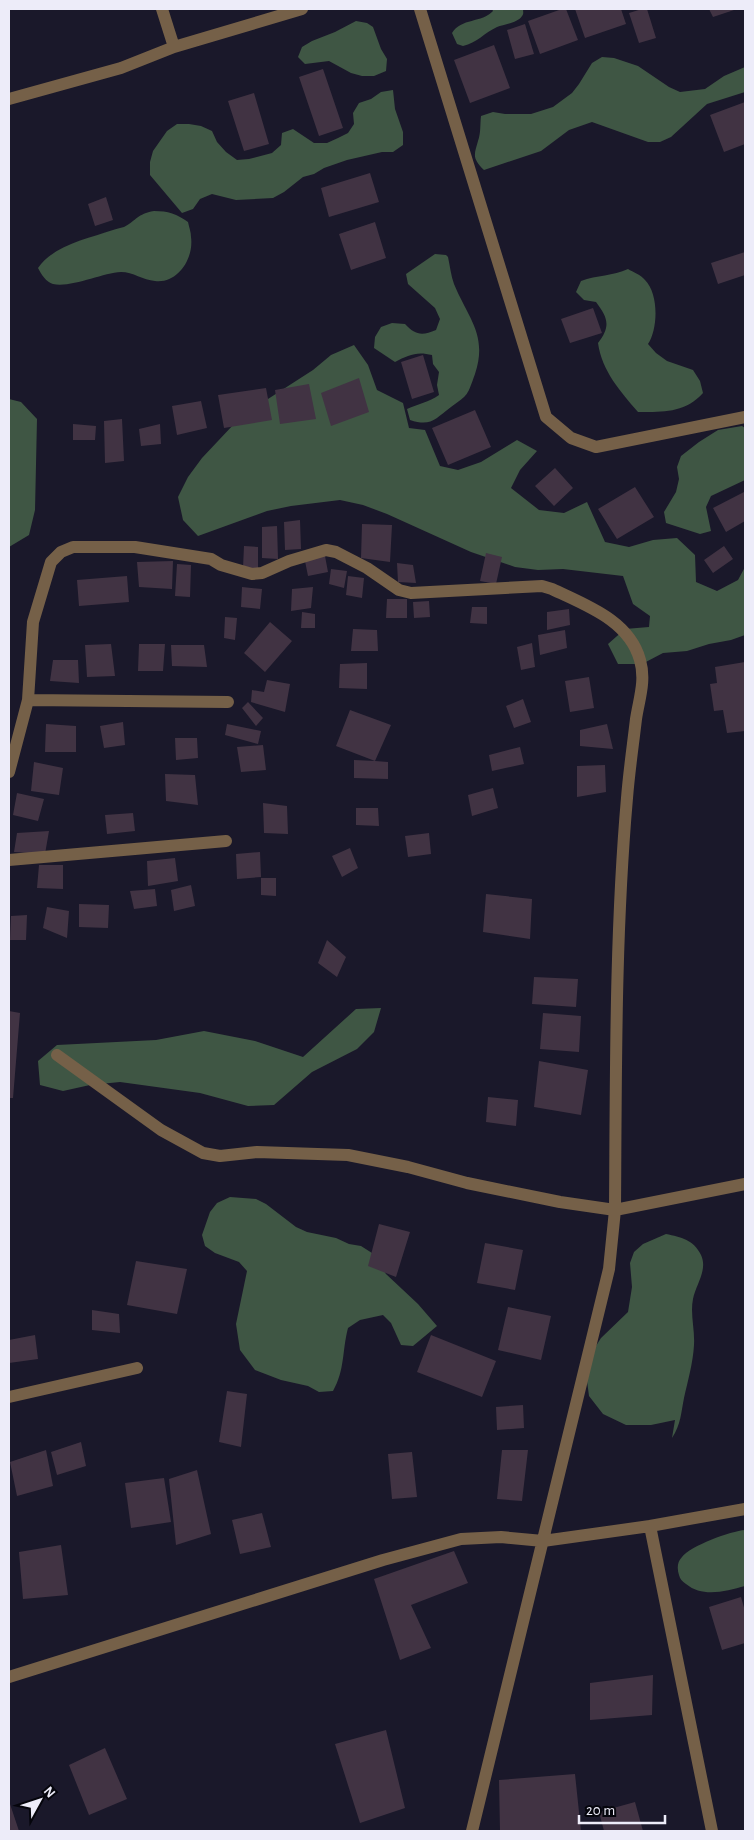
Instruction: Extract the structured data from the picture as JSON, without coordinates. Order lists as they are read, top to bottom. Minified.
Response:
{"scale_bar":"20 m","north":"top right"}
